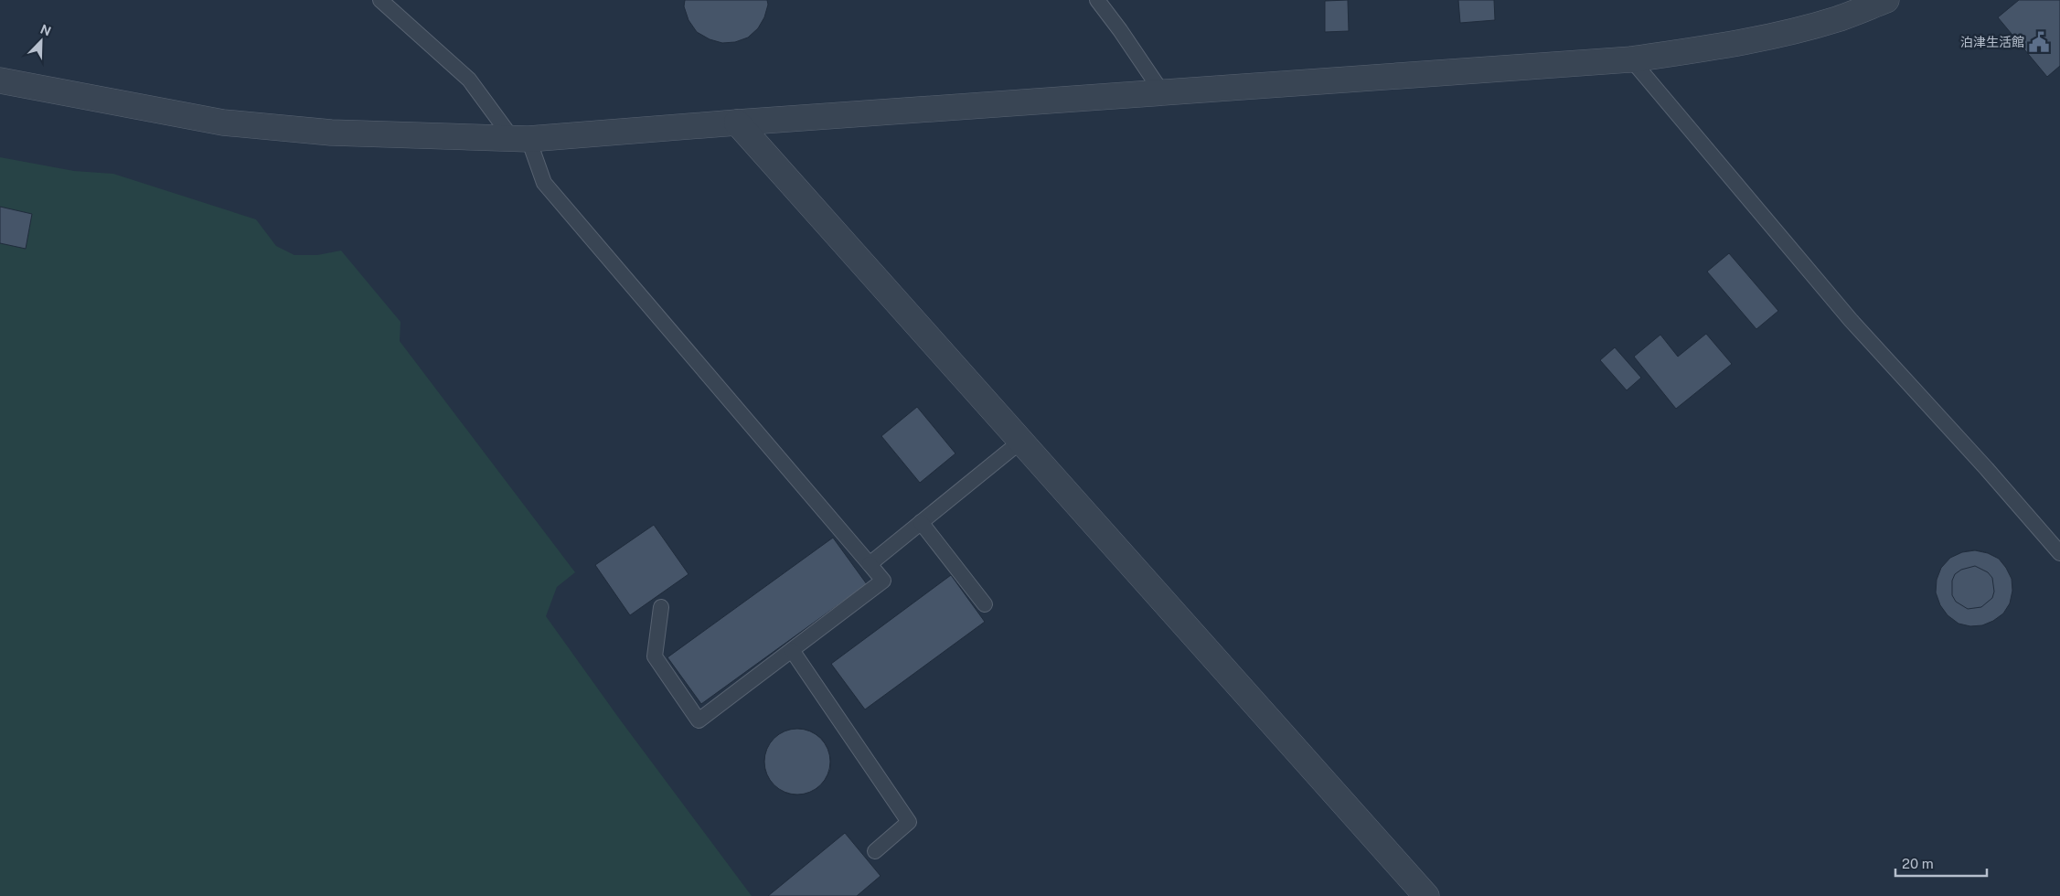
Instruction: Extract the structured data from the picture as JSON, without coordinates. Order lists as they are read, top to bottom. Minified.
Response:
{"places":{"public building":["泊津生活館"]},"scale_bar":"20 m","north":"top right"}
